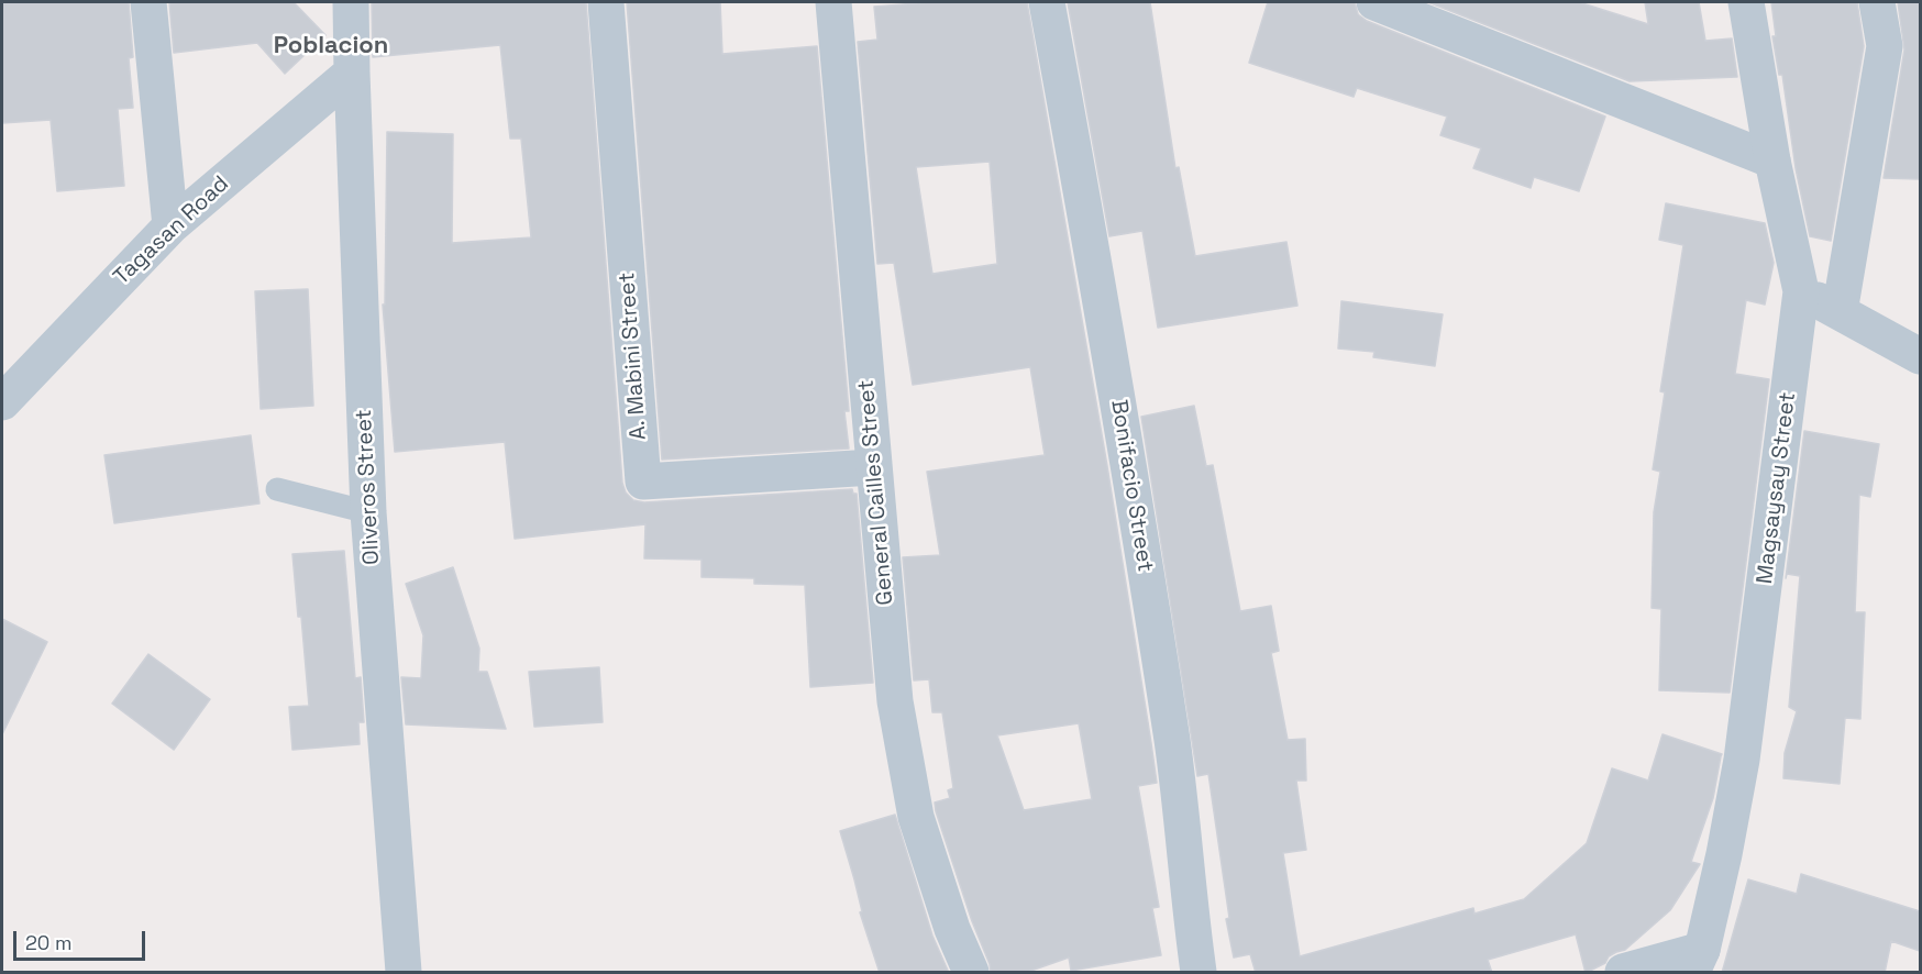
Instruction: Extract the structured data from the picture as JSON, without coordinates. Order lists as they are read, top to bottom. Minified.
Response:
{"streets":{"street":["Tagasan Road","A. Mabini Street","Bonifacio Street","Oliveros Street","Magsaysay Street","General Cailles Street"]},"crossings":[["Tagasan Road","Oliveros Street"],["A. Mabini Street","General Cailles Street"]],"districts":["Poblacion"],"scale_bar":"20 m"}
